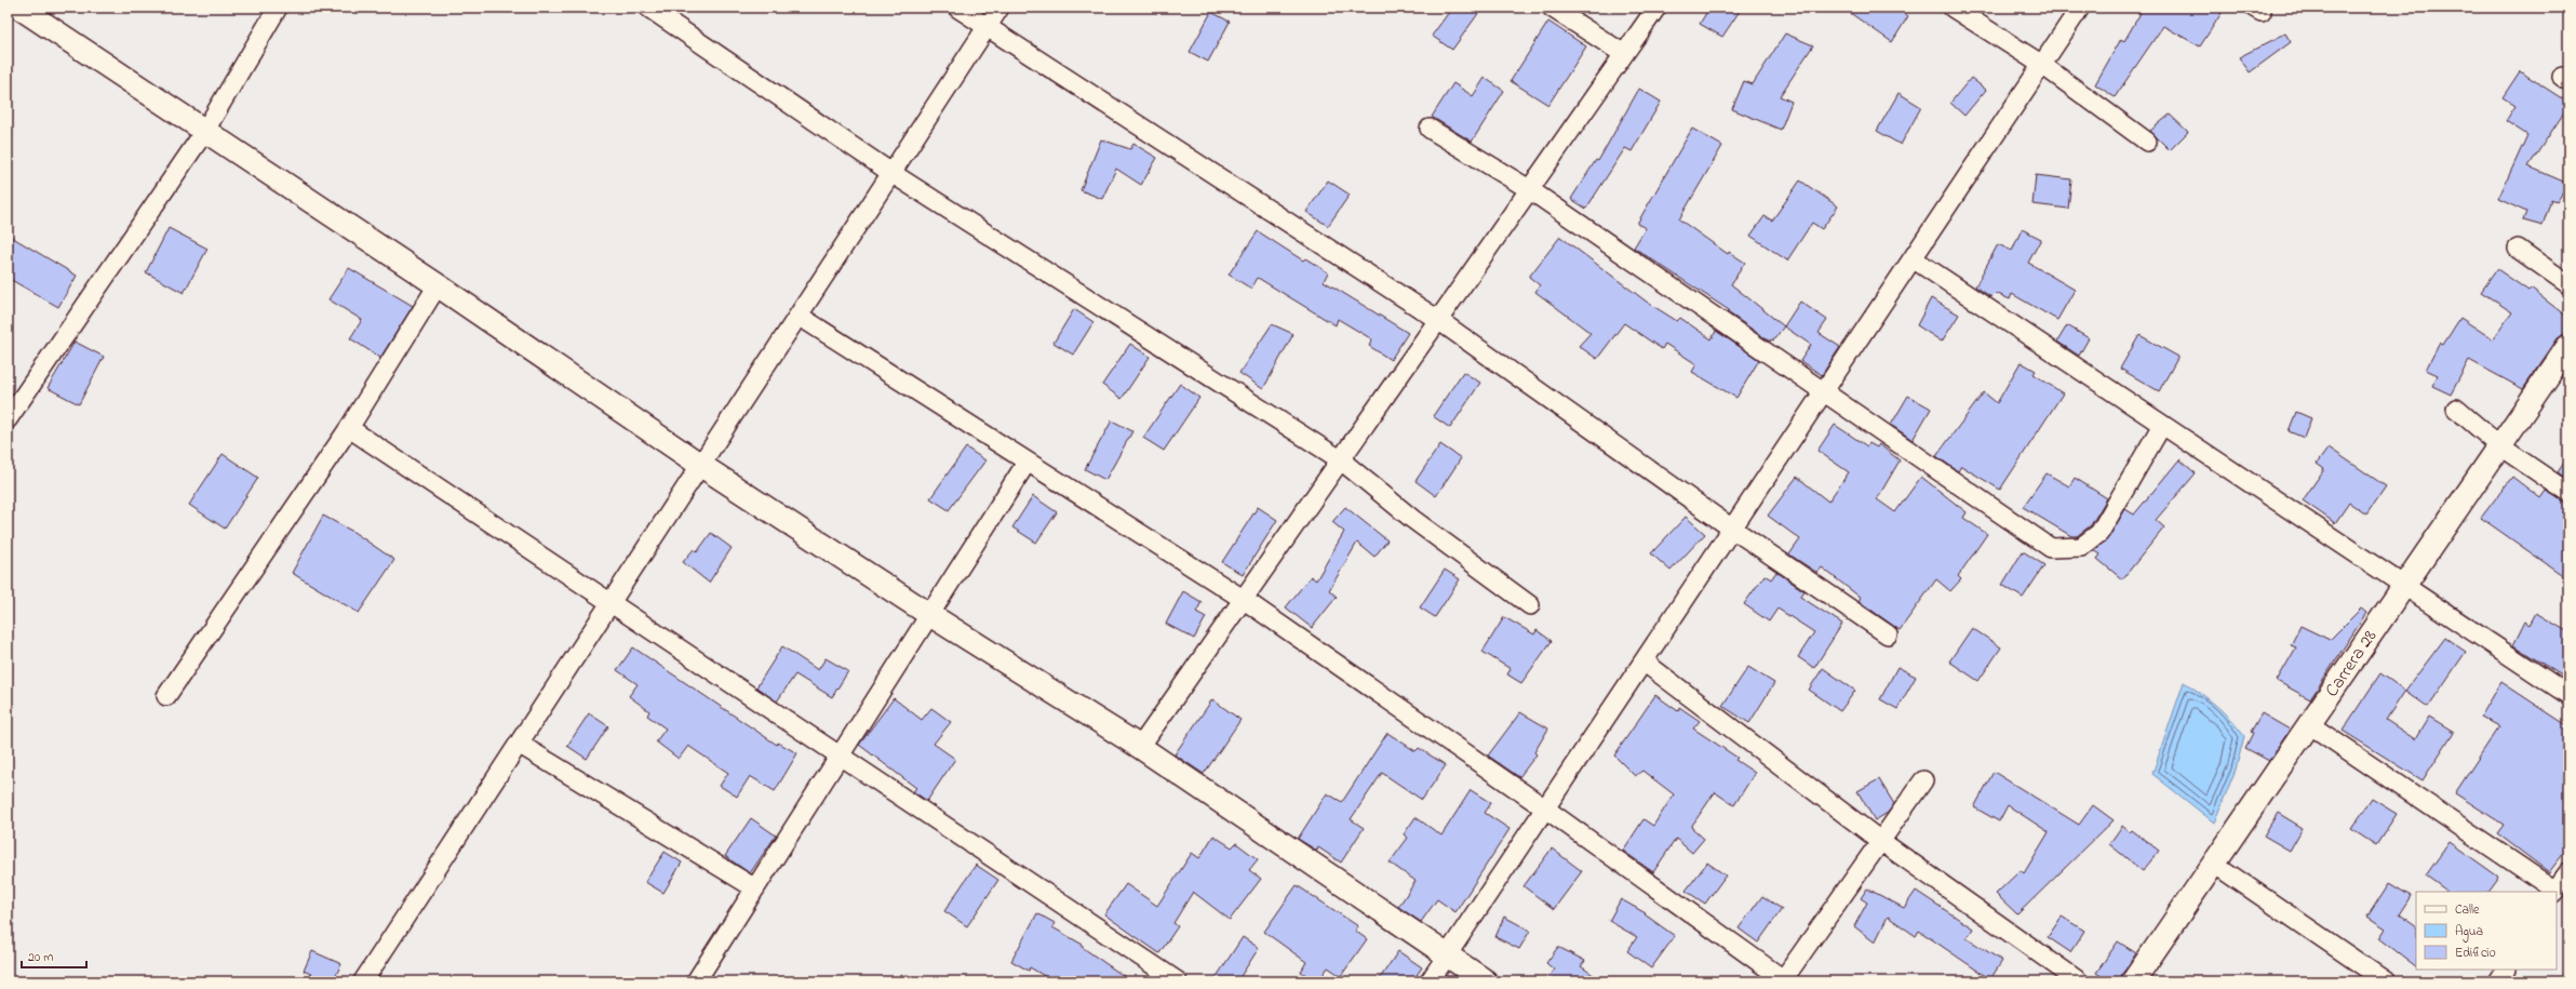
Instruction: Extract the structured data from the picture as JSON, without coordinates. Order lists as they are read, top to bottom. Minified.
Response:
{"streets":{"street":["Carrera 28"]},"legend":["Calle","Agua","Edificio"],"scale_bar":"20 m"}
